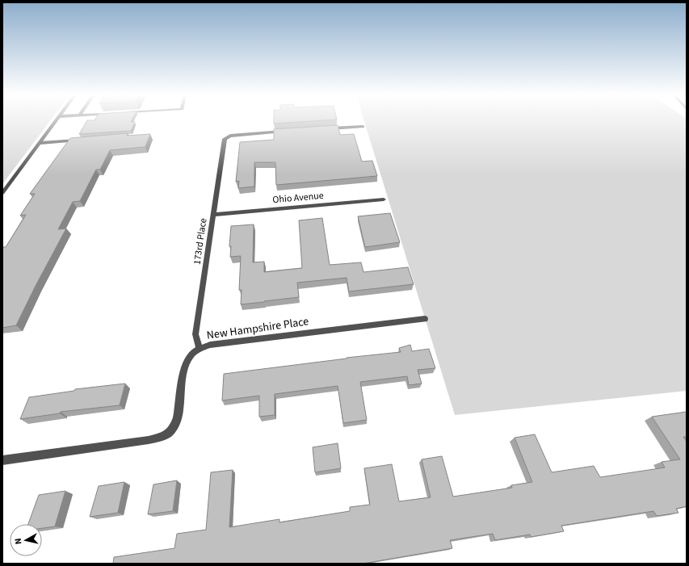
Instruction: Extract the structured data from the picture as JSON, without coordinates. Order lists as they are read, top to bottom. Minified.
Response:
{"streets":{"street":["Ohio Avenue","173rd Place","New Hampshire Place"]},"crossings":[["Ohio Avenue","173rd Place"],["173rd Place","New Hampshire Place"]],"north":"left"}
